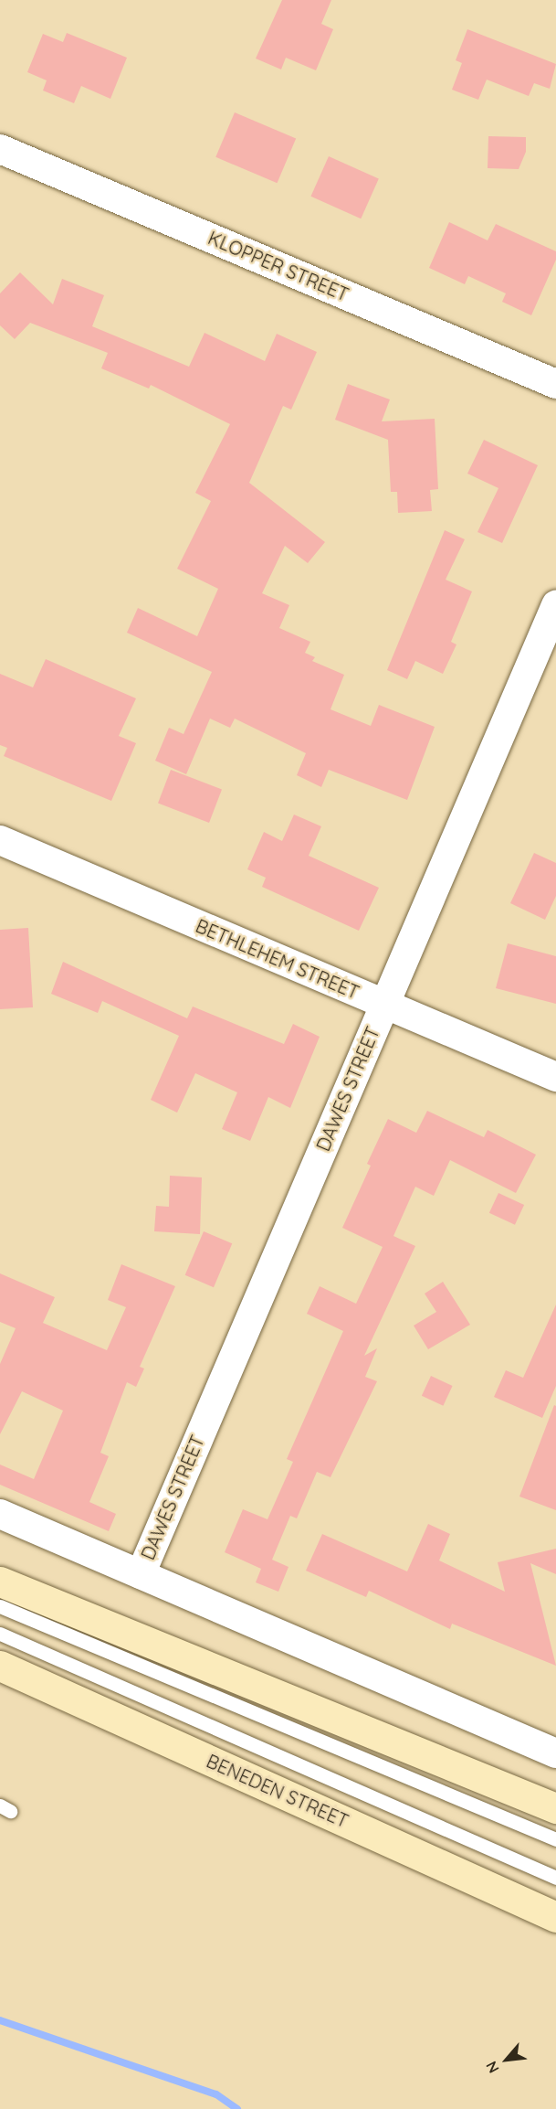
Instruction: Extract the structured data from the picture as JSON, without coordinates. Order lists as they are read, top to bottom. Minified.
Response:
{"streets":{"main road":["BENEDEN STREET"],"street":["KLOPPER STREET","BETHLEHEM STREET","DAWES STREET"]},"crossings":[["BETHLEHEM STREET","DAWES STREET"]],"north":"bottom left"}
